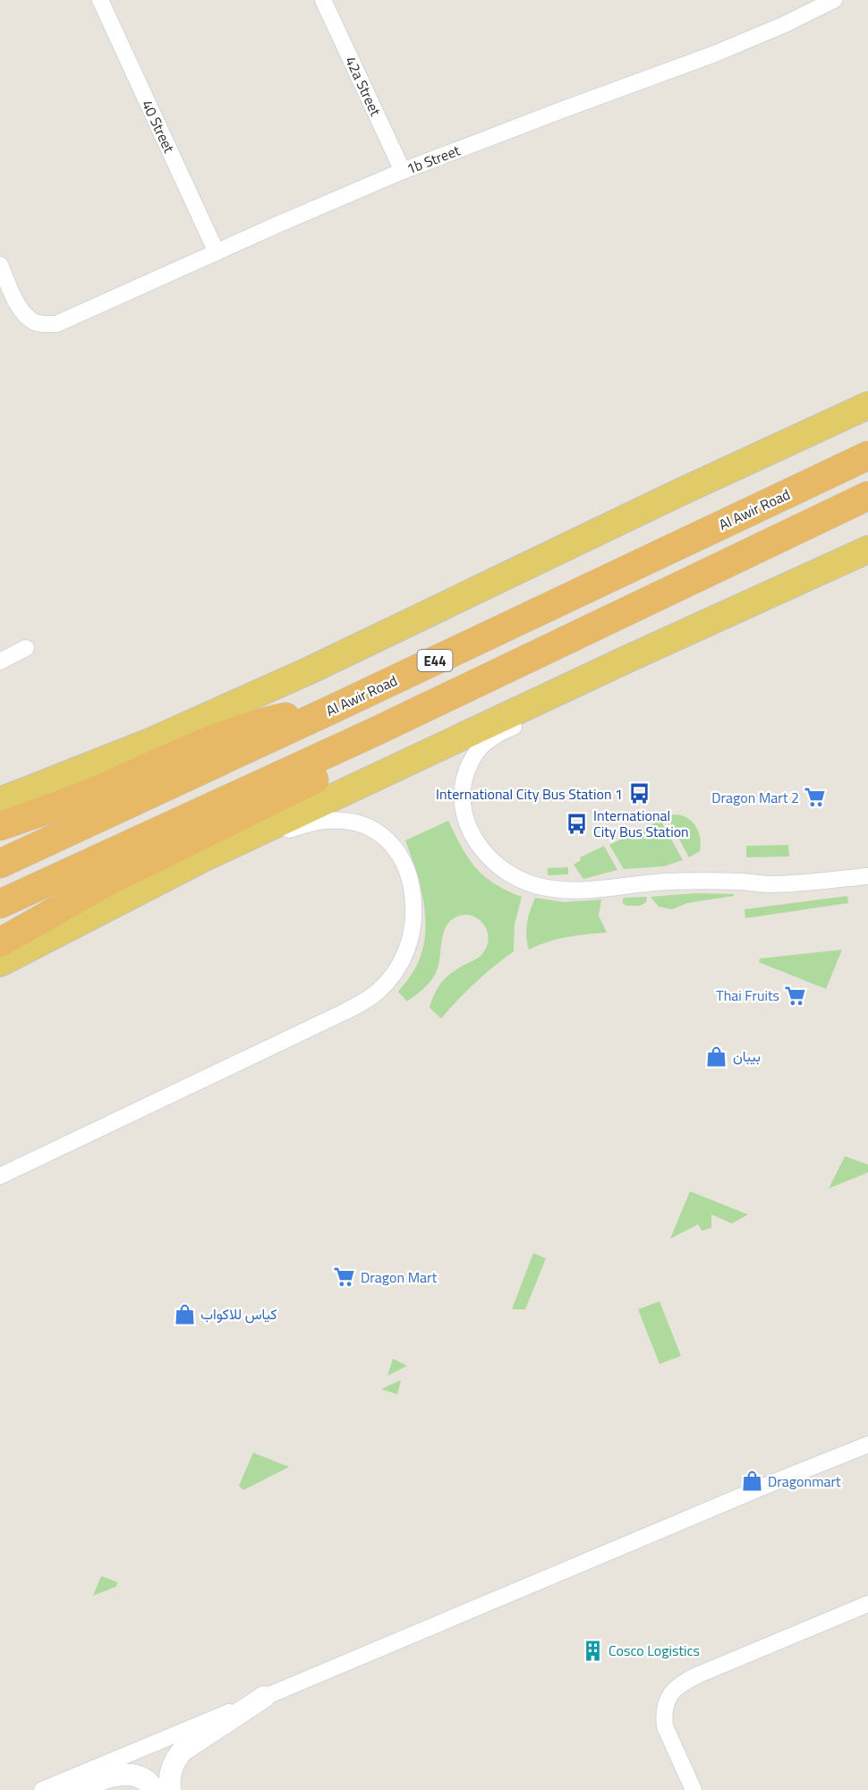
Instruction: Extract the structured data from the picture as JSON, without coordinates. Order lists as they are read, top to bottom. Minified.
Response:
{"streets":{"highway":["Al Awir Road","E44"],"street":["42a Street","40 Street","1b Street"]},"crossings":[["42a Street","1b Street"],["40 Street","1b Street"]],"places":{"bus stop":["International City Bus Station 1","International City Bus Station"],"supermarket":["Dragon Mart 2","Thai Fruits","Dragon Mart"],"shop":["بيبان","كياس للاكواب","Dragonmart"],"building":["Cosco Logistics"]}}
